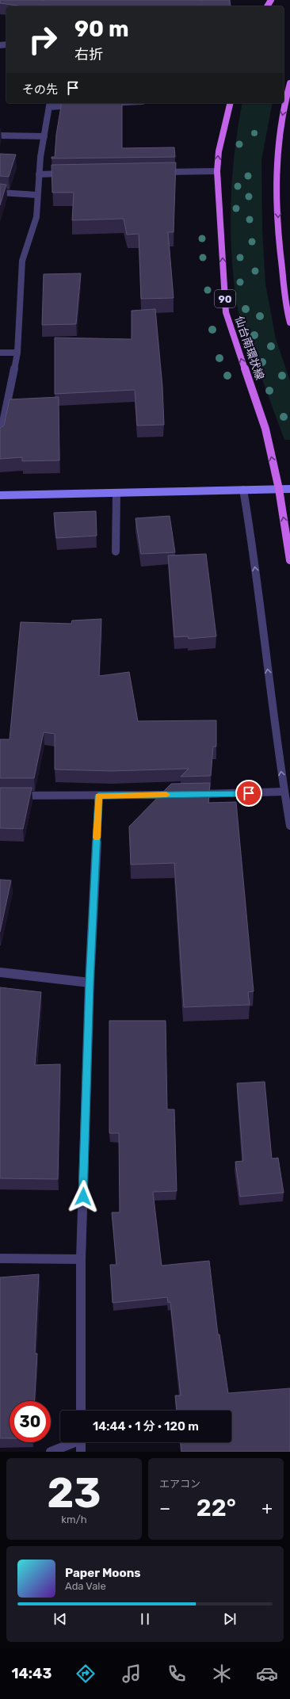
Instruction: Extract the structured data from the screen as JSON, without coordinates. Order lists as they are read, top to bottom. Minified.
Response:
{"streets":{"main road":["90","仙台南環状線"]},"page":{"turn":["90 m","右折"],"then":"その先","limit":"30","trip":"14:44 · 1 分 · 120 m","tile":[["23","km/h"],"エアコン"],"heat":["−","22°","+"],"song":["Paper Moons","Ada Vale"],"tabs":"14:43"}}
